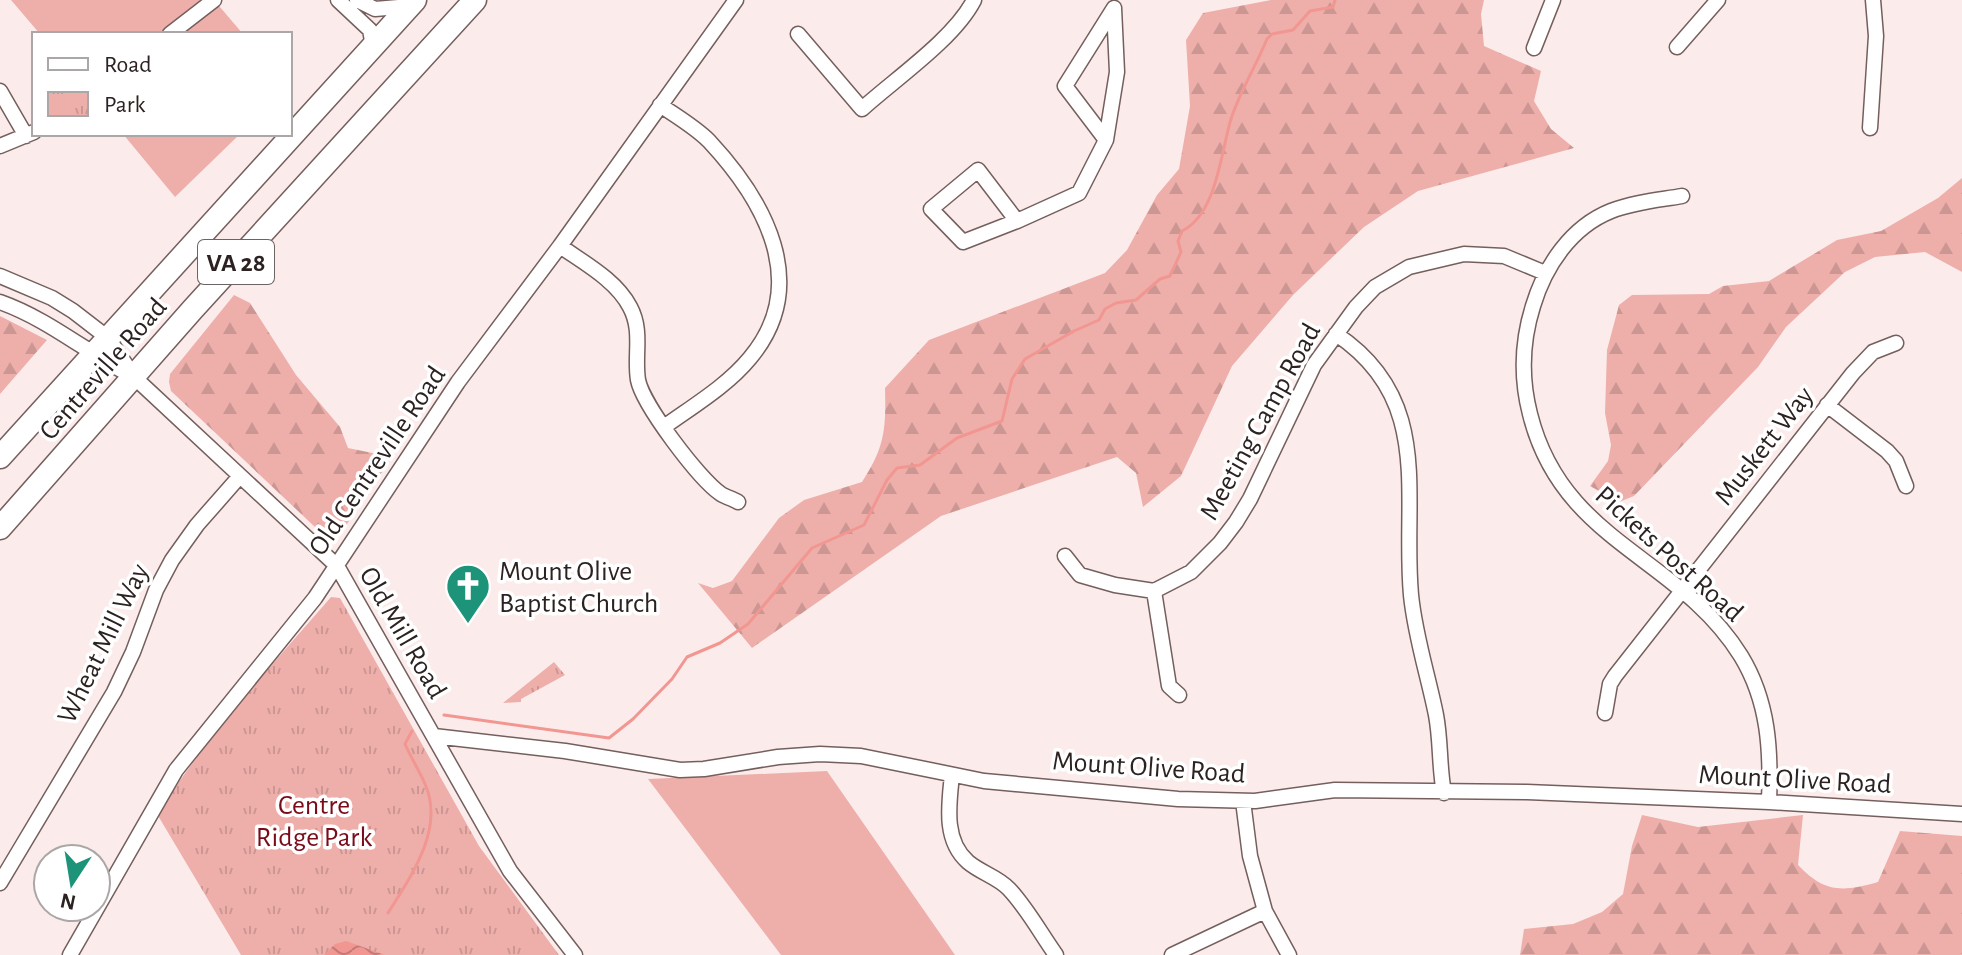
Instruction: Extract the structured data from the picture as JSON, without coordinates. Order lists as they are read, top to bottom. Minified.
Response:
{"streets":{"highway":["VA 28","Centreville Road"],"street":["Meeting Camp Road","Muskett Way","Old Centreville Road","Pickets Post Road","Old Mill Road","Wheat Mill Way","Mount Olive Road"]},"crossings":[["Centreville Road","Old Mill Road"],["Meeting Camp Road","Pickets Post Road"],["Muskett Way","Pickets Post Road"],["Old Centreville Road","Old Mill Road"],["Pickets Post Road","Mount Olive Road"],["Old Mill Road","Wheat Mill Way"],["Old Mill Road","Mount Olive Road"]],"parks":["Centre Ridge Park"],"places":{"church":["Mount Olive Baptist Church"]},"legend":["Road","Park"],"north":"bottom"}
